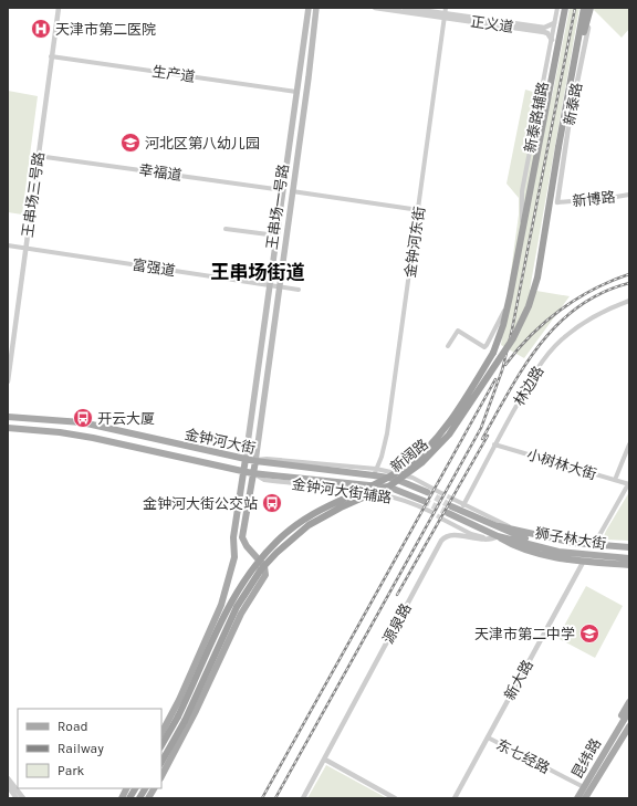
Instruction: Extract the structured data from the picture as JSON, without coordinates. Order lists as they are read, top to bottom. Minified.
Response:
{"streets":{"highway":["新阔路"],"main road":["王串场一号路","金钟河大街","狮子林大街","昆纬路"],"street":["正义道","生产道","新泰路","新泰路辅路","幸福道","王串场三号路","新博路","金钟河东街","富强道","林边路","小树林大街","金钟河大街辅路","源泉路","新大路","东七经路"]},"crossings":[["正义道","新泰路辅路"],["正义道","金钟河东街"],["生产道","王串场三号路"],["生产道","王串场一号路"],["新泰路","新博路"],["新泰路辅路","新阔路"],["幸福道","王串场三号路"],["幸福道","王串场一号路"],["王串场三号路","富强道"],["王串场一号路","富强道"],["王串场一号路","金钟河大街"],["王串场一号路","金钟河大街辅路"],["金钟河东街","金钟河大街"],["金钟河东街","金钟河大街辅路"],["林边路","小树林大街"],["金钟河大街","金钟河大街辅路"],["新大路","东七经路"],["东七经路","昆纬路"]],"districts":["王串场街道"],"places":{"hospital":["天津市第二医院"],"school or university":["河北区第八幼儿园","天津市第二中学"],"bus stop":["开云大厦","金钟河大街公交站"]},"legend":["Road","Railway","Park"]}
